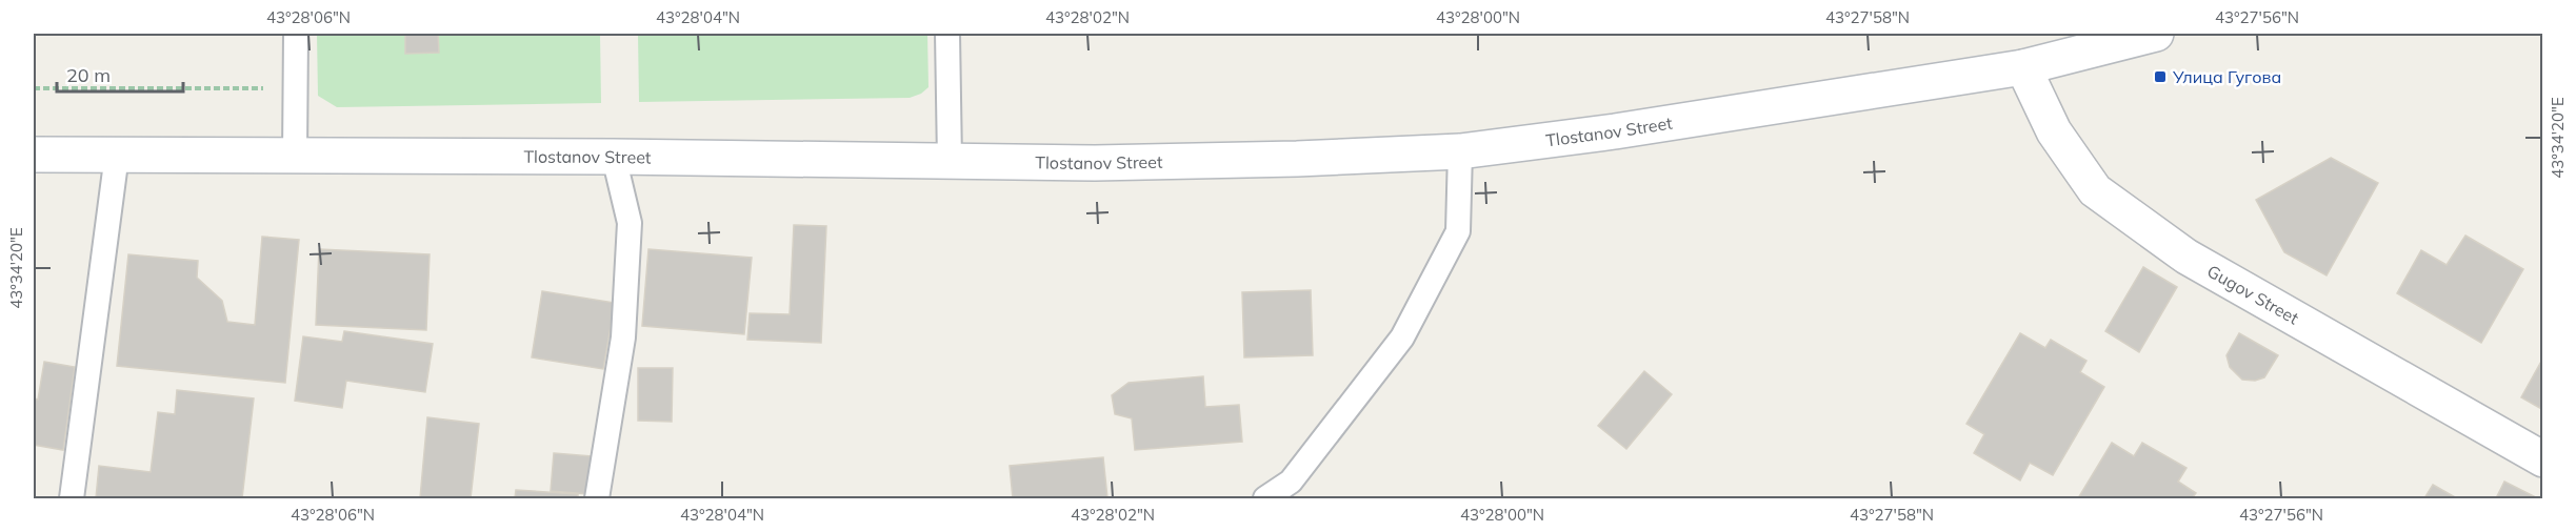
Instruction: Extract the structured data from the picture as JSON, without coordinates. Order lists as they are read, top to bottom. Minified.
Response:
{"streets":{"main road":["Tlostanov Street","Gugov Street"]},"crossings":[["Tlostanov Street","Gugov Street"]],"places":{"transit":["Улица Гугова"]},"scale_bar":"20 m","coordinates":["43°28'06\"N","43°28'04\"N","43°28'02\"N","43°28'00\"N","43°27'58\"N","43°27'56\"N","43°34'20\"E"]}
